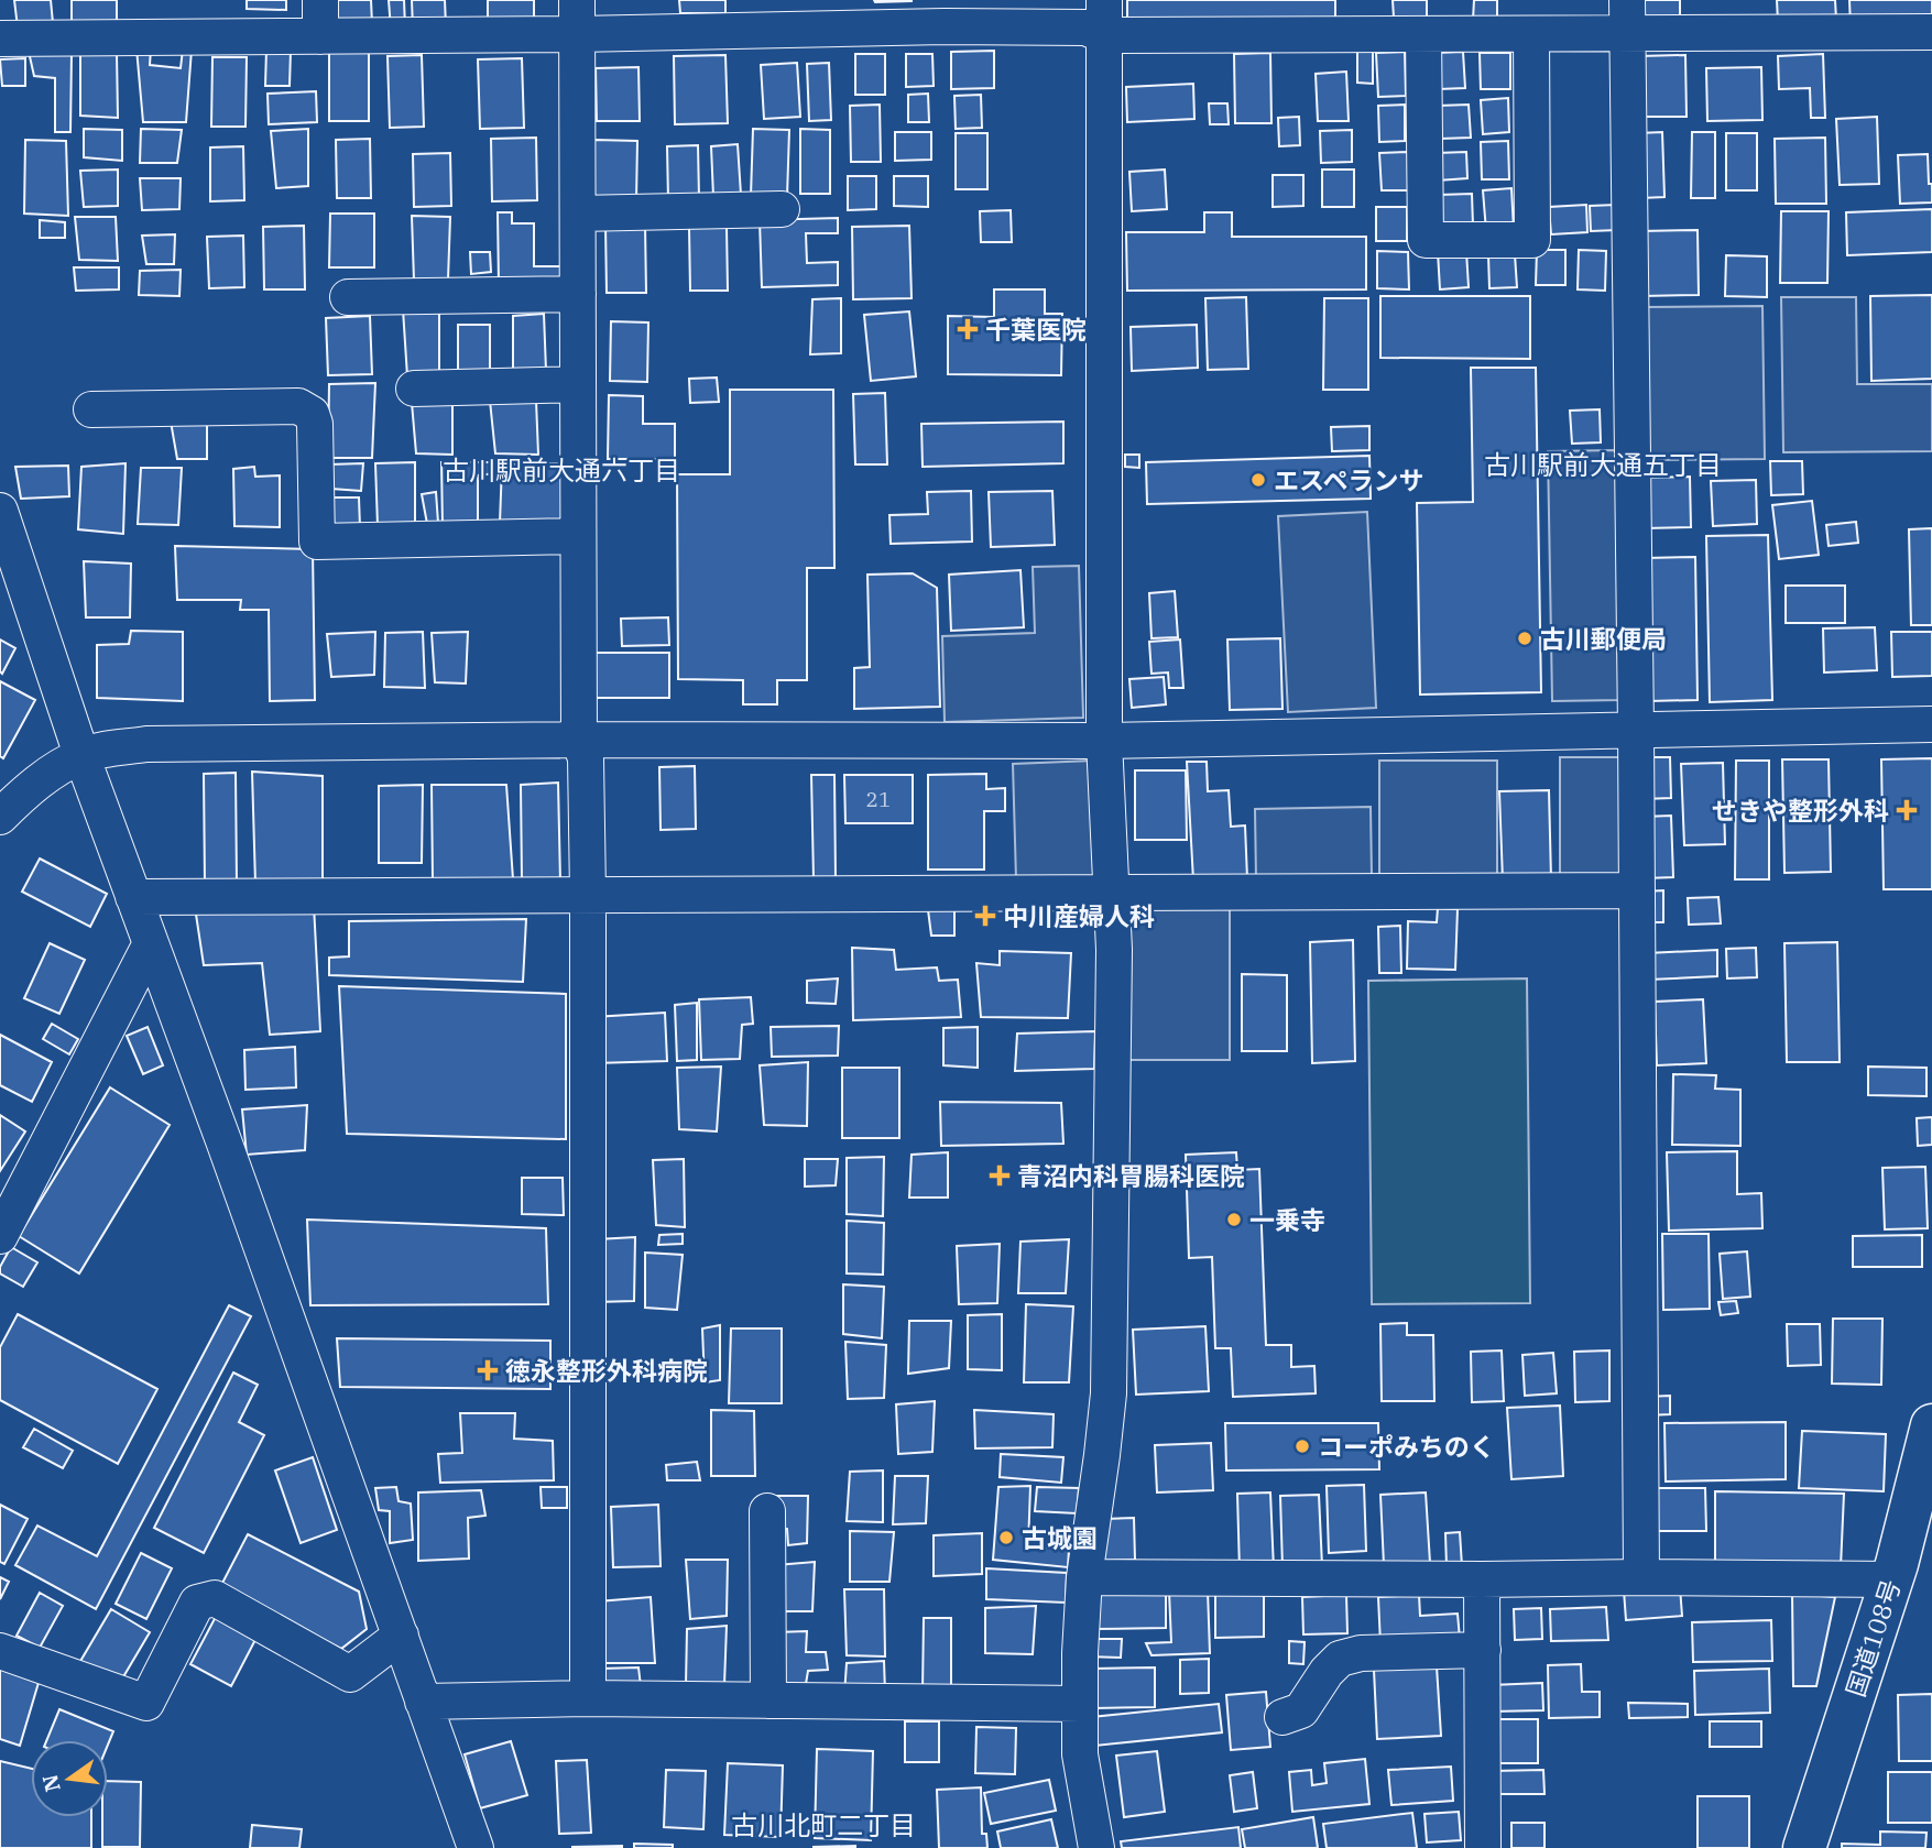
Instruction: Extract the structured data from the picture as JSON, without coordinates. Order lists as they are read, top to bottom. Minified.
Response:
{"streets":{"highway":["国道108号"]},"districts":["古川駅前大通五丁目","古川駅前大通六丁目","古川北町二丁目"],"places":{"health":["千葉医院","せきや整形外科","中川産婦人科","青沼内科胃腸科医院","徳永整形外科病院"],"other":["エスペランサ","古川郵便局","一乗寺","コーポみちのく","古城園"]},"house_numbers":["21"],"north":"left"}
